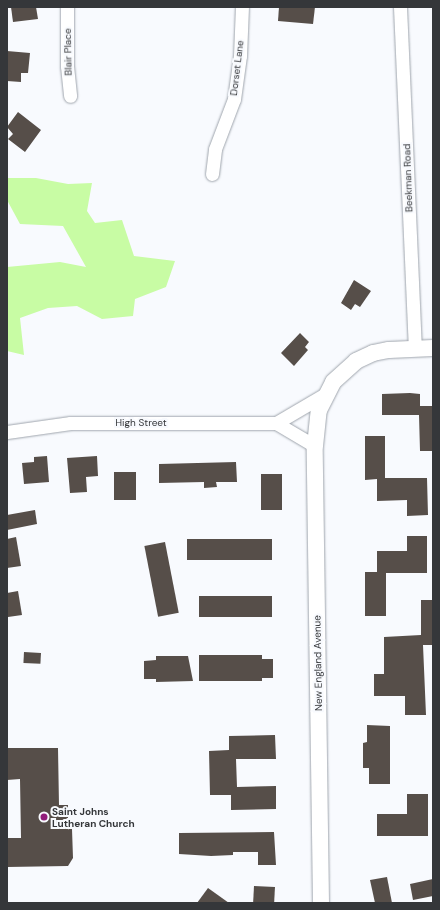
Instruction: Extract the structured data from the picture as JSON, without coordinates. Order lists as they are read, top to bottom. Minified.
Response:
{"streets":{"street":["Blair Place","Dorset Lane","Beekman Road","High Street","New England Avenue"]},"places":["Saint Johns Lutheran Church"]}
